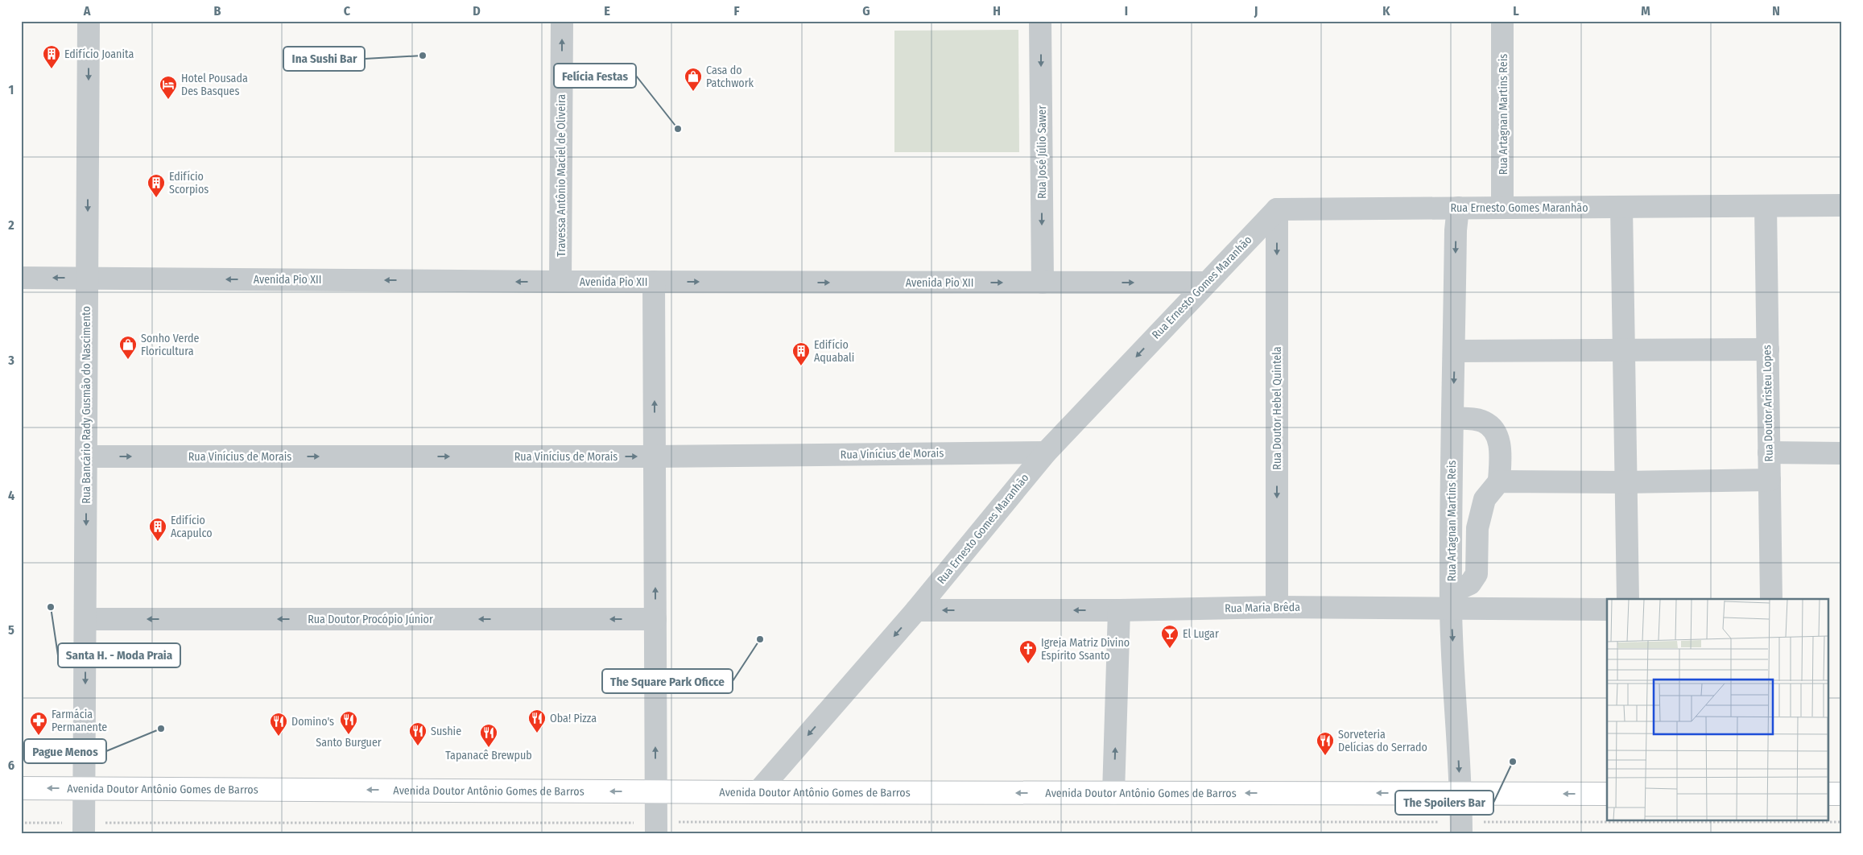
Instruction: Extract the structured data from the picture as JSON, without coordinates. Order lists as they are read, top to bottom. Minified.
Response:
{"streets":{"main road":["Avenida Doutor Antônio Gomes de Barros"],"street":["Rua Artagnan Martins Reis","Rua José Júlio Sawer","Travessa Antônio Maciel de Oliveira","Rua Ernesto Gomes Maranhão","Avenida Pio XII","Rua Doutor Aristeu Lopes","Rua Bancário Rady Gusmão do Nascimento","Rua Doutor Hebel Quintela","Rua Vinícius de Morais","Rua Maria Brêda","Rua Doutor Procópio Júnior"]},"crossings":[["Rua Artagnan Martins Reis","Rua Ernesto Gomes Maranhão"],["Rua Artagnan Martins Reis","Rua Maria Brêda"],["Rua Artagnan Martins Reis","Avenida Doutor Antônio Gomes de Barros"],["Rua José Júlio Sawer","Avenida Pio XII"],["Travessa Antônio Maciel de Oliveira","Avenida Pio XII"],["Rua Ernesto Gomes Maranhão","Avenida Pio XII"],["Rua Ernesto Gomes Maranhão","Rua Doutor Aristeu Lopes"],["Rua Ernesto Gomes Maranhão","Rua Doutor Hebel Quintela"],["Rua Ernesto Gomes Maranhão","Rua Vinícius de Morais"],["Rua Ernesto Gomes Maranhão","Rua Maria Brêda"],["Rua Ernesto Gomes Maranhão","Avenida Doutor Antônio Gomes de Barros"],["Avenida Pio XII","Rua Bancário Rady Gusmão do Nascimento"],["Rua Bancário Rady Gusmão do Nascimento","Rua Vinícius de Morais"],["Rua Bancário Rady Gusmão do Nascimento","Rua Doutor Procópio Júnior"],["Rua Bancário Rady Gusmão do Nascimento","Avenida Doutor Antônio Gomes de Barros"],["Rua Doutor Hebel Quintela","Rua Maria Brêda"]],"one_way":["Rua José Júlio Sawer","Travessa Antônio Maciel de Oliveira","Rua Ernesto Gomes Maranhão","Rua Bancário Rady Gusmão do Nascimento","Rua Doutor Hebel Quintela","Rua Vinícius de Morais","Rua Doutor Procópio Júnior","Avenida Doutor Antônio Gomes de Barros"],"places":{"other":["Ina Sushi Bar","Felícia Festas","Santa H. - Moda Praia","The Square Park Oficce","Pague Menos","The Spoilers Bar"],"building":["Edifício Joanita","Edifício Scorpios","Edifício Aquabali","Edifício Acapulco"],"shop":["Casa do Patchwork","Sonho Verde Floricultura"],"hotel":["Hotel Pousada Des Basques"],"bar":["El Lugar"],"church":["Igreja Matriz Divino Espírito Ssanto"],"restaurant":["Oba! Pizza","Santo Burguer","Domino's","Sushie","Tapanacê Brewpub","Sorveteria Delícias do Serrado"],"pharmacy":["Farmácia Permanente"]},"grid":{"columns":["A","B","C","D","E","F","G","H","I","J","K","L","M","N"],"rows":["1","2","3","4","5","6"]}}
